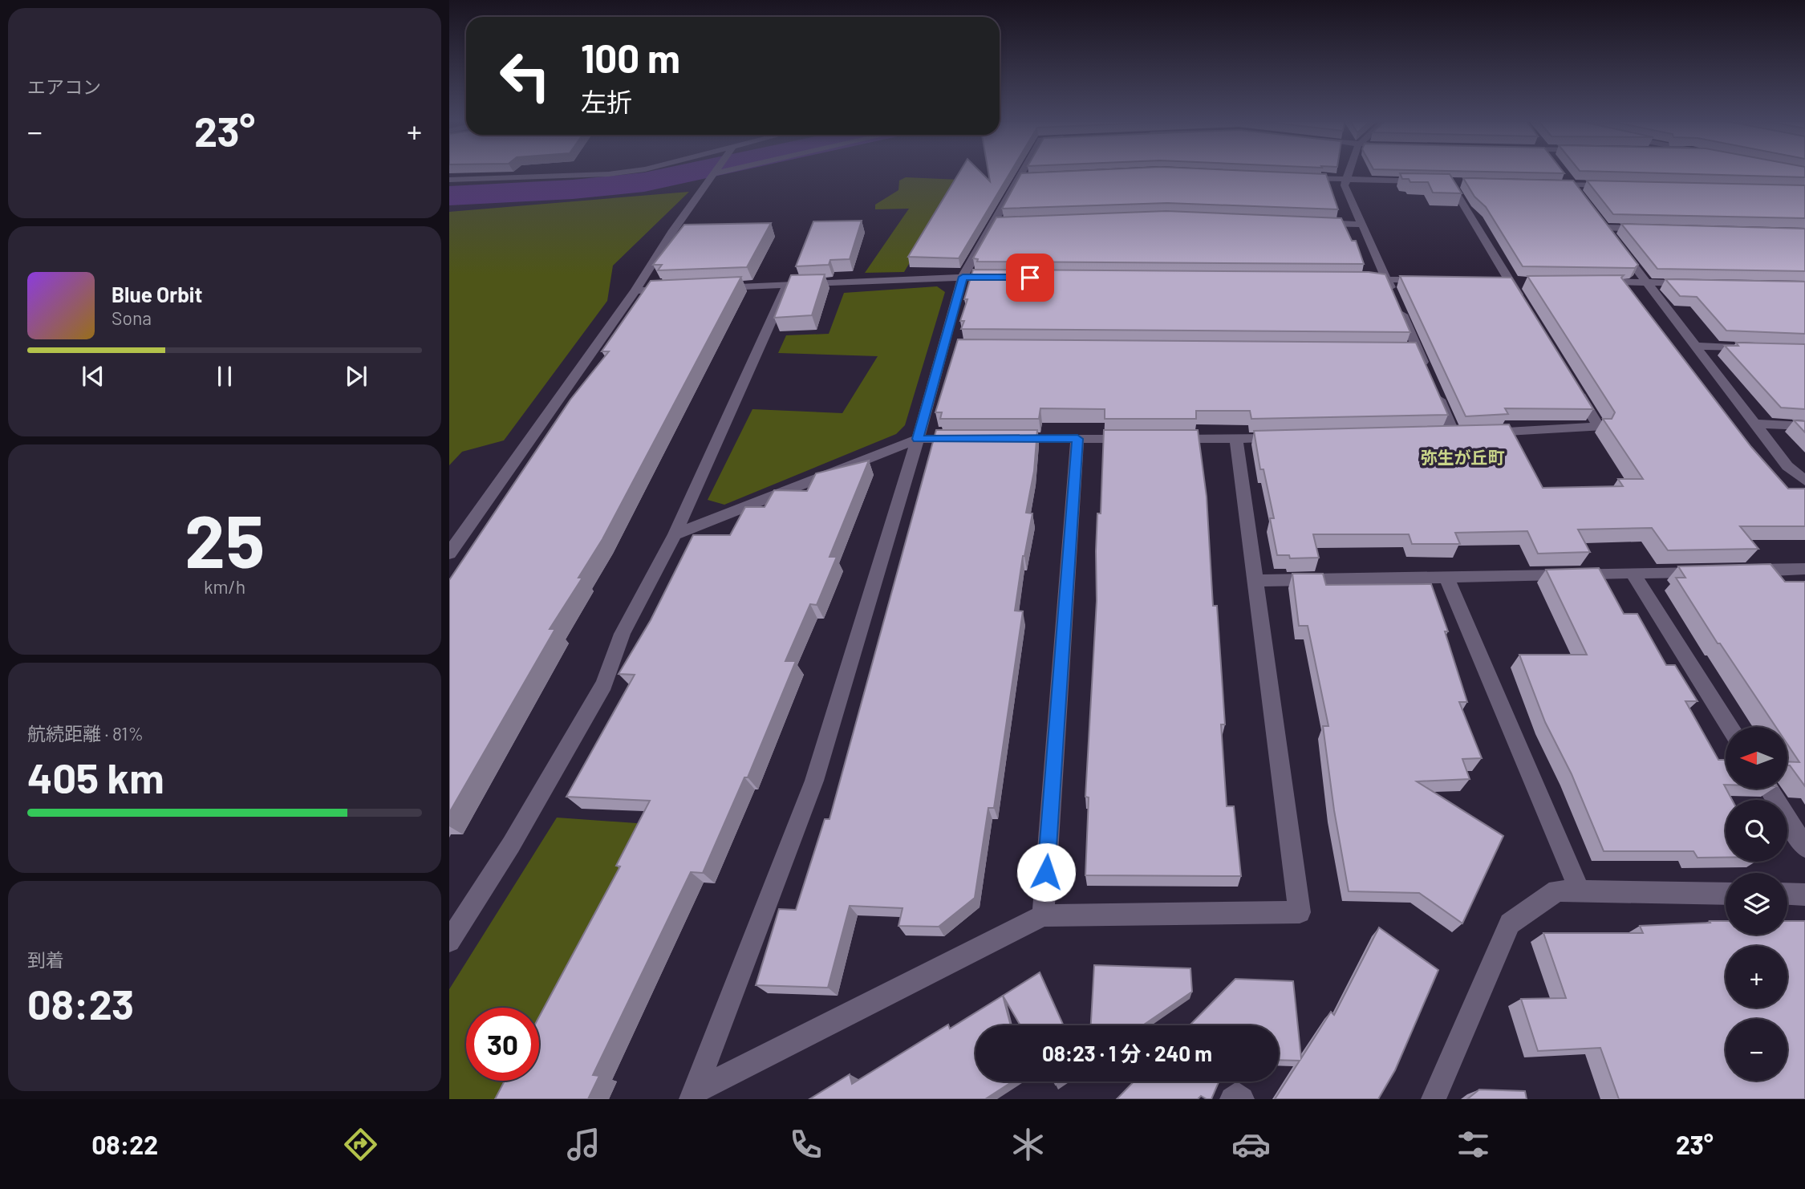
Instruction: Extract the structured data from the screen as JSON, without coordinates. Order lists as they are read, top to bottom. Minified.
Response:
{"districts":["弥生が丘町"],"north":"left","page":{"tile":["エアコン",["25","km/h"],["航続距離 · 81%","405 km"],["到着","08:23"]],"turn":["100 m","左折"],"heat":["−","23°","+"],"song":["Blue Orbit","Sona"],"map_buttons":["+","−"],"limit":"30","trip":"08:23 · 1 分 · 240 m","tabs":["08:22","23°"]}}
